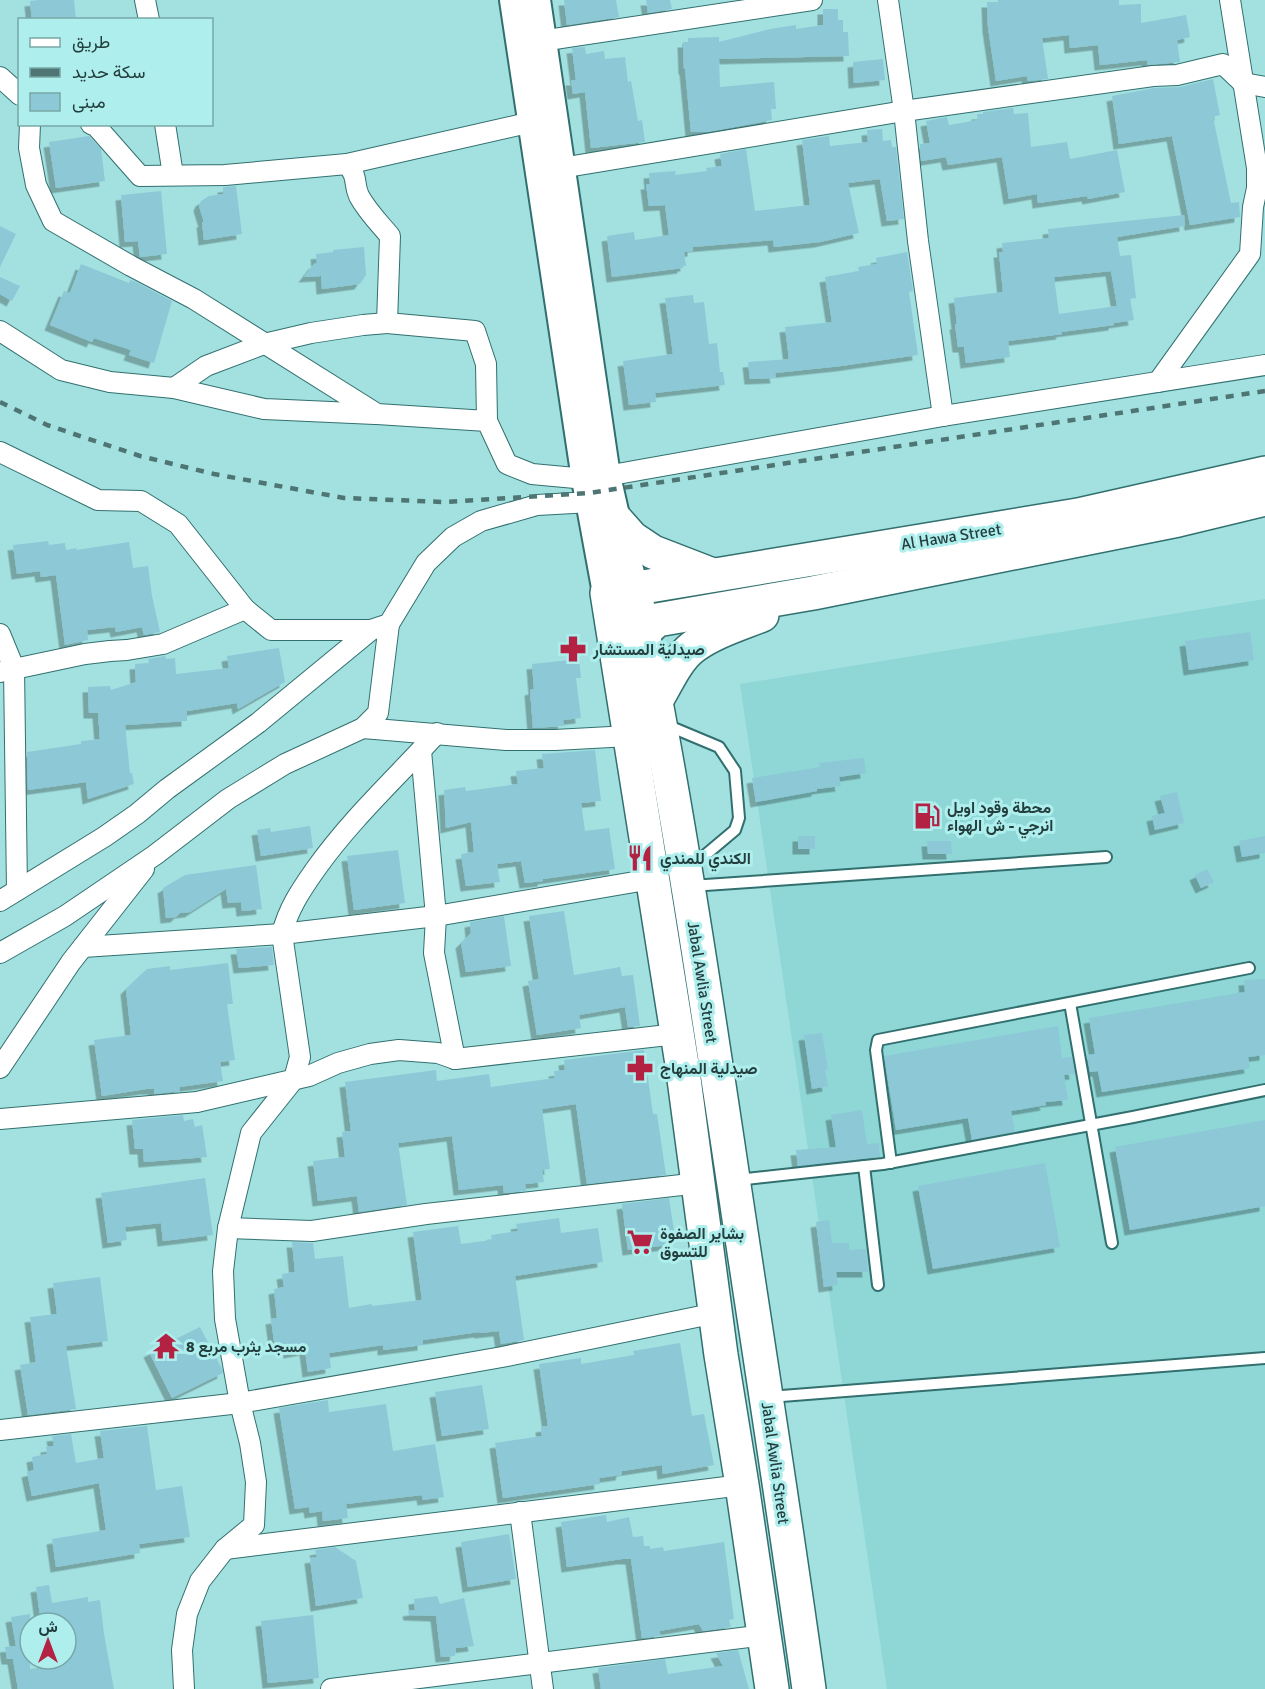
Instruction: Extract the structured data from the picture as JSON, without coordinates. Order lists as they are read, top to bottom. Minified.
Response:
{"streets":{"highway":["Al Hawa Street","Jabal Awlia Street"]},"crossings":[["Al Hawa Street","Jabal Awlia Street"]],"places":{"pharmacy":["صيدلية المستشار","صيدلية المنهاج"],"fuel station":["محطة وقود اويل انرجي - ش الهواء"],"restaurant":["الكندي للمندي"],"supermarket":["بشاير الصفوة للتسوق"],"temple":["مسجد يثرب مربع 8"]},"legend":["طريق","سكة حديد","مبنى"],"north":"top"}
